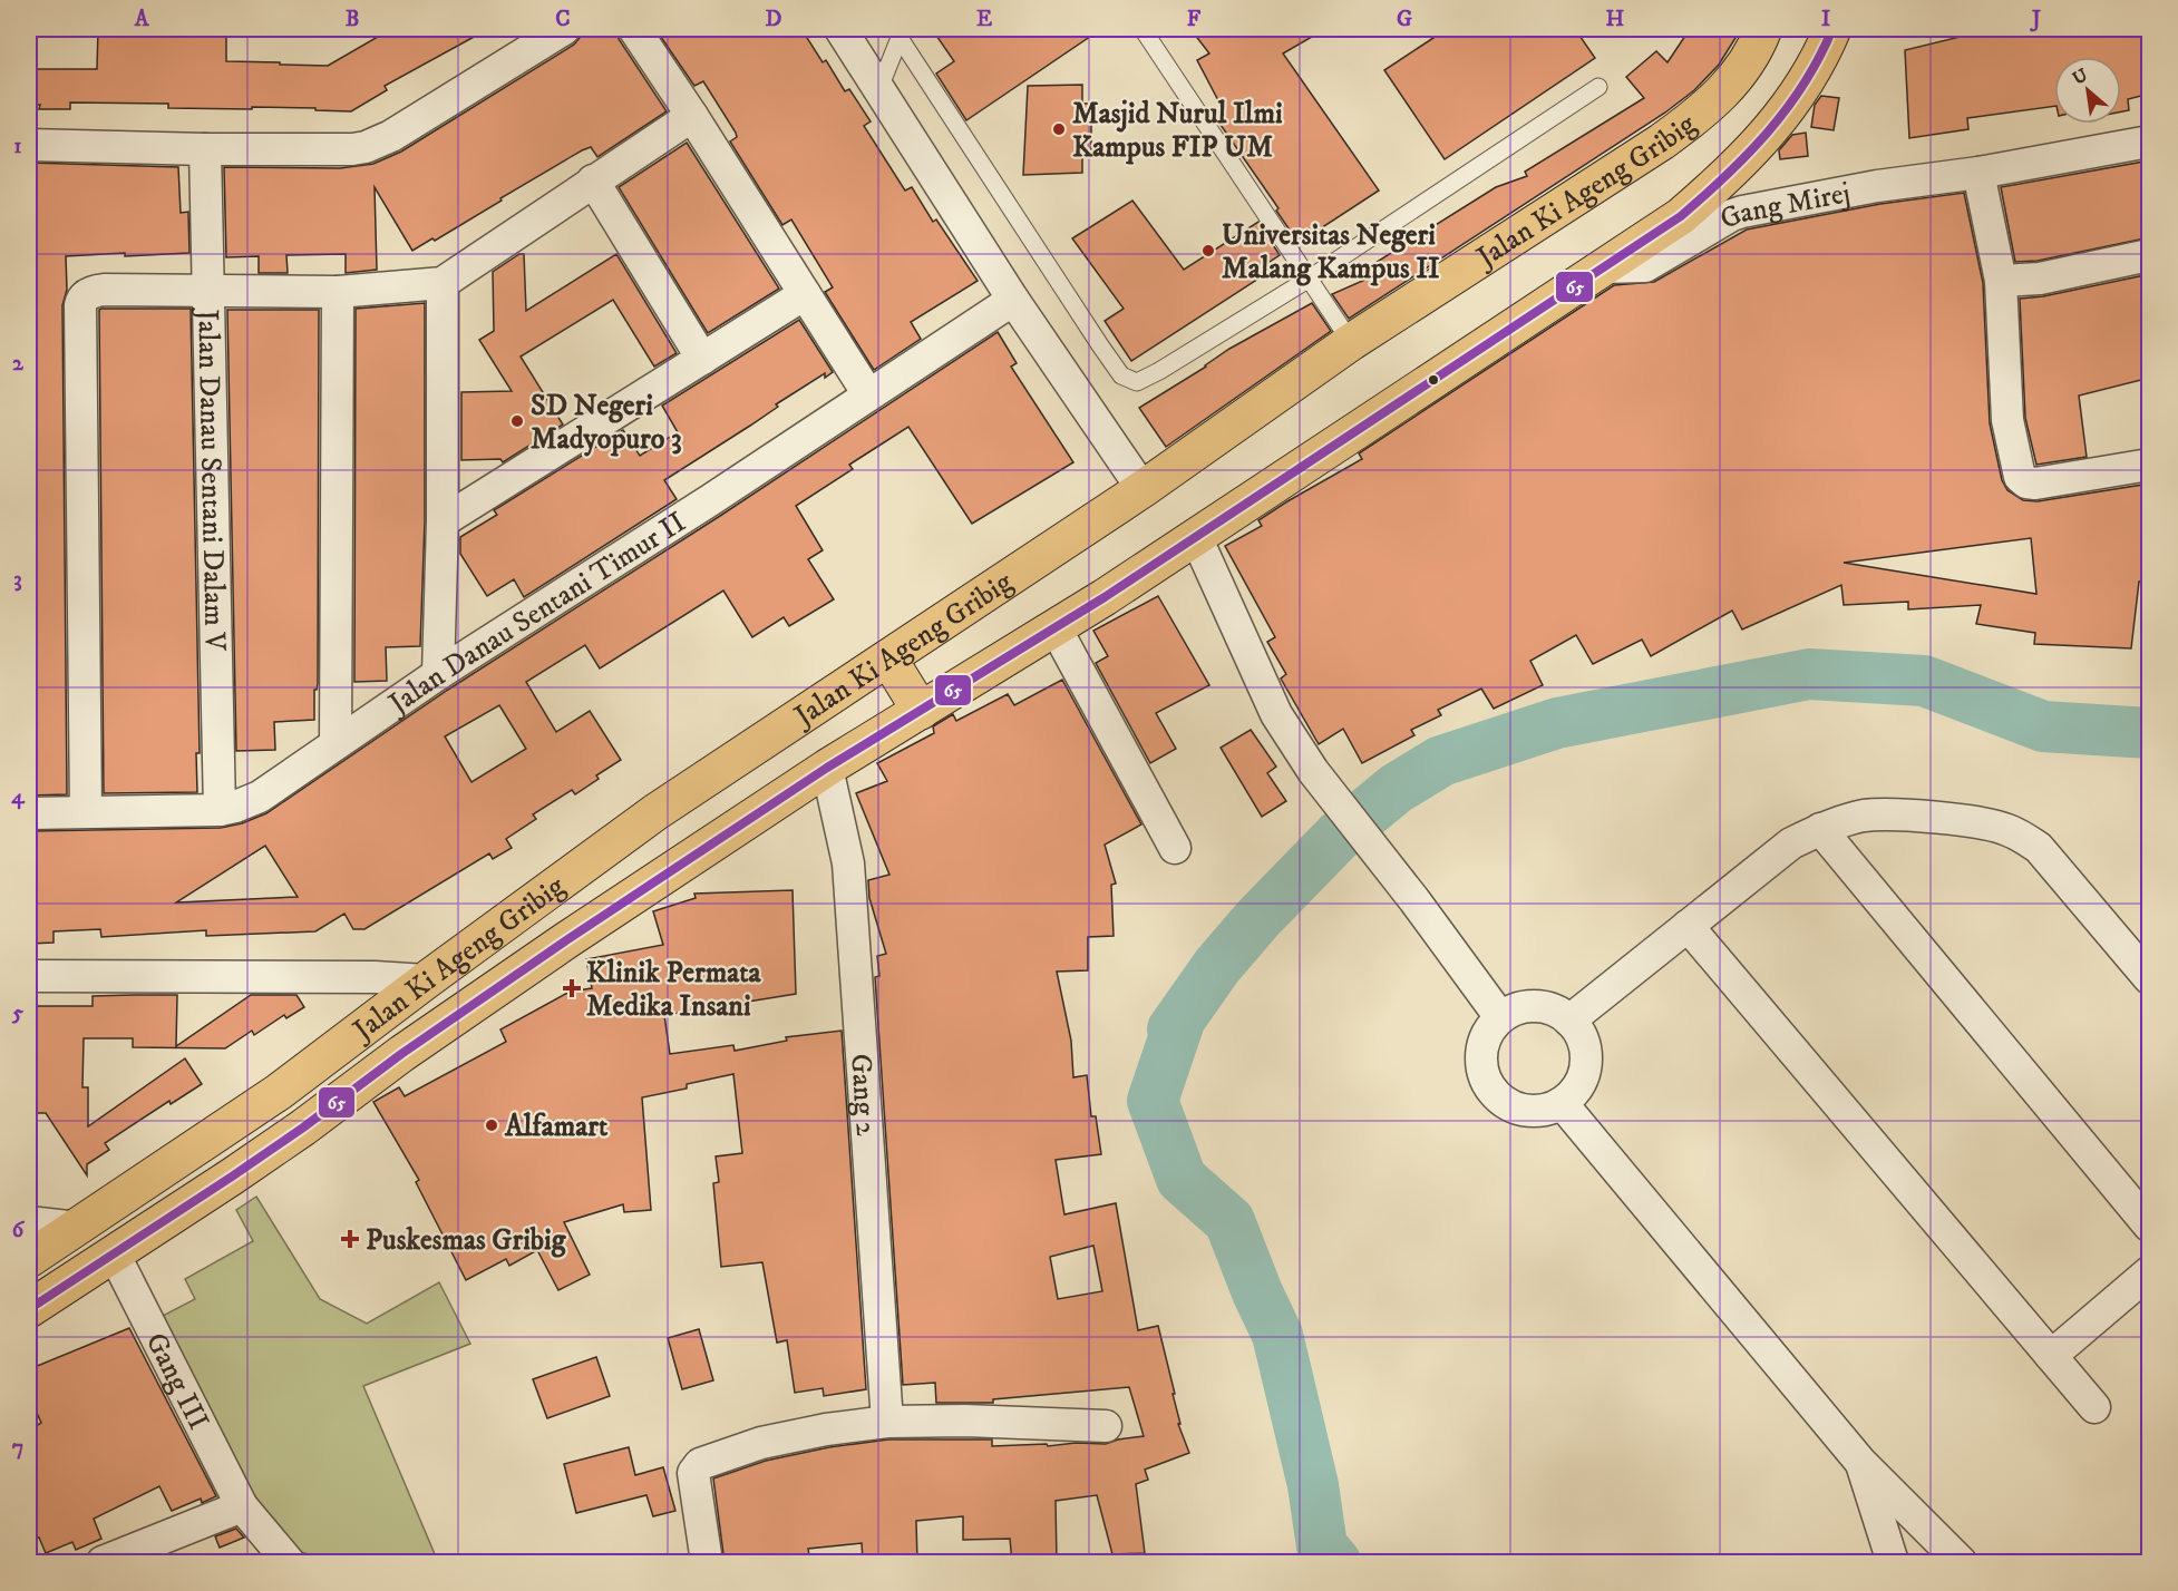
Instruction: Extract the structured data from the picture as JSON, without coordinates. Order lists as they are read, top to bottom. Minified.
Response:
{"streets":{"main road":["Jalan Ki Ageng Gribig"],"street":["Gang Mirej","Jalan Danau Sentani Dalam V","Jalan Danau Sentani Timur II","Gang 2","Gang III"]},"crossings":[["Jalan Ki Ageng Gribig","Gang Mirej"],["Jalan Ki Ageng Gribig","Gang 2"],["Jalan Ki Ageng Gribig","Gang III"],["Jalan Danau Sentani Dalam V","Jalan Danau Sentani Timur II"]],"places":{"other":["Masjid Nurul Ilmi Kampus FIP UM","Universitas Negeri Malang Kampus II","SD Negeri Madyopuro 3","Alfamart"],"health":["Klinik Permata Medika Insani","Puskesmas Gribig"]},"lines":["transit line 65"],"north":"top left","grid":{"columns":["A","B","C","D","E","F","G","H","I","J"],"rows":["1","2","3","4","5","6","7"]}}
